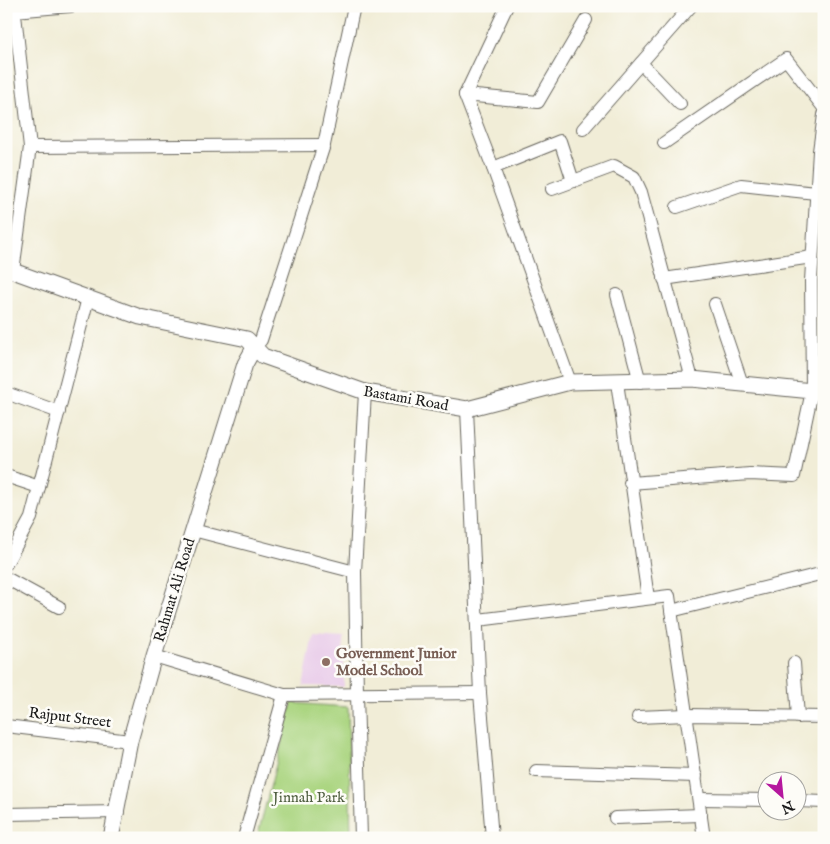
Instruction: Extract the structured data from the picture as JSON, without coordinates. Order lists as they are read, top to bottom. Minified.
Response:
{"streets":{"street":["Bastami Road","Rahmat Ali Road","Rajput Street"]},"crossings":[["Bastami Road","Rahmat Ali Road"],["Rahmat Ali Road","Rajput Street"]],"parks":["Jinnah Park"],"places":["Government Junior Model School"],"north":"bottom right"}
